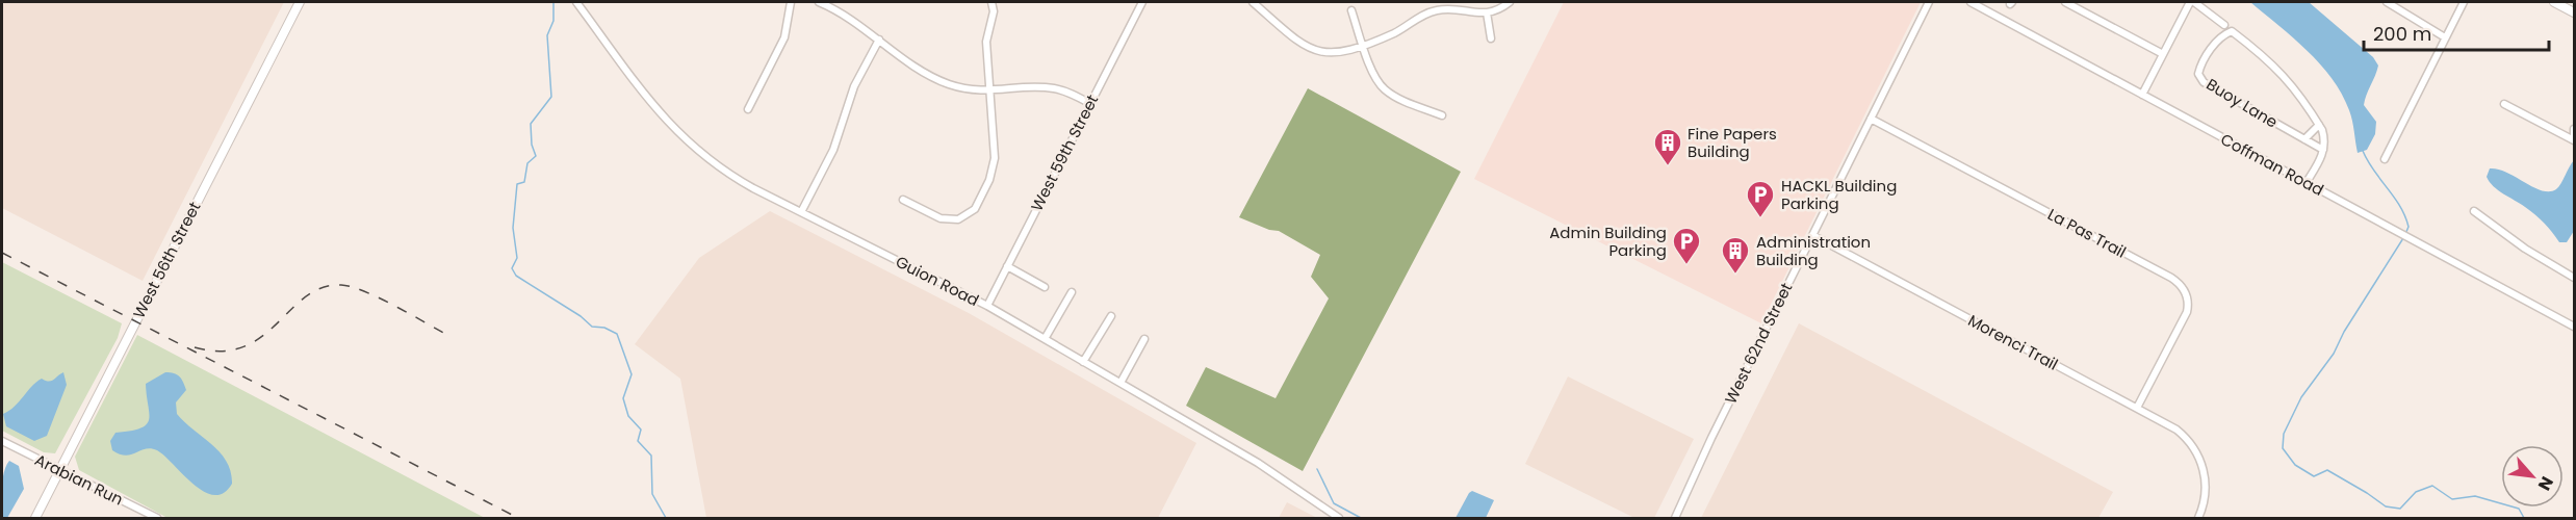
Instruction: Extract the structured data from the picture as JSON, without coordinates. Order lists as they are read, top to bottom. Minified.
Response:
{"streets":{"main road":["West 56th Street"],"street":["Buoy Lane","West 59th Street","Coffman Road","La Pas Trail","Guion Road","Morenci Trail","West 62nd Street","Arabian Run"]},"crossings":[["West 59th Street","Guion Road"],["La Pas Trail","Morenci Trail"],["La Pas Trail","West 62nd Street"],["West 56th Street","Arabian Run"],["Morenci Trail","West 62nd Street"]],"places":{"building":["Fine Papers Building","Administration Building"],"parking":["HACKL Building Parking","Admin Building Parking"]},"scale_bar":"200 m","north":"bottom right"}
